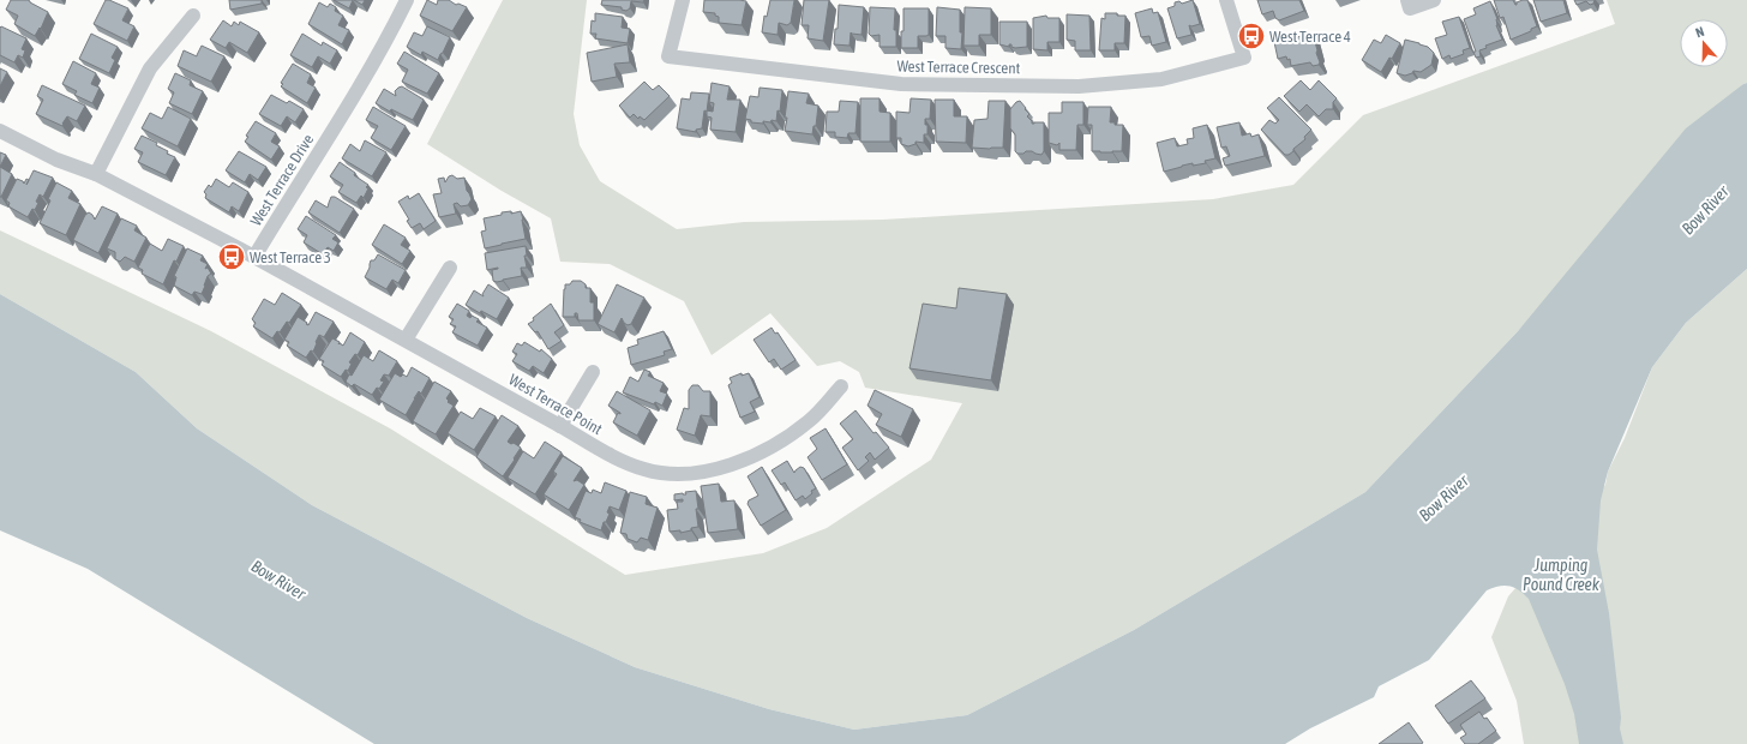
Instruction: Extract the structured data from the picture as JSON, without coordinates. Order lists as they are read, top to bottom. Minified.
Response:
{"streets":{"street":["West Terrace Crescent","West Terrace Drive","West Terrace Point"]},"crossings":[["West Terrace Drive","West Terrace Point"]],"water":["Bow River","Jumping Pound Creek"],"places":{"bus stop":["West Terrace 4","West Terrace 3"]},"north":"top"}
